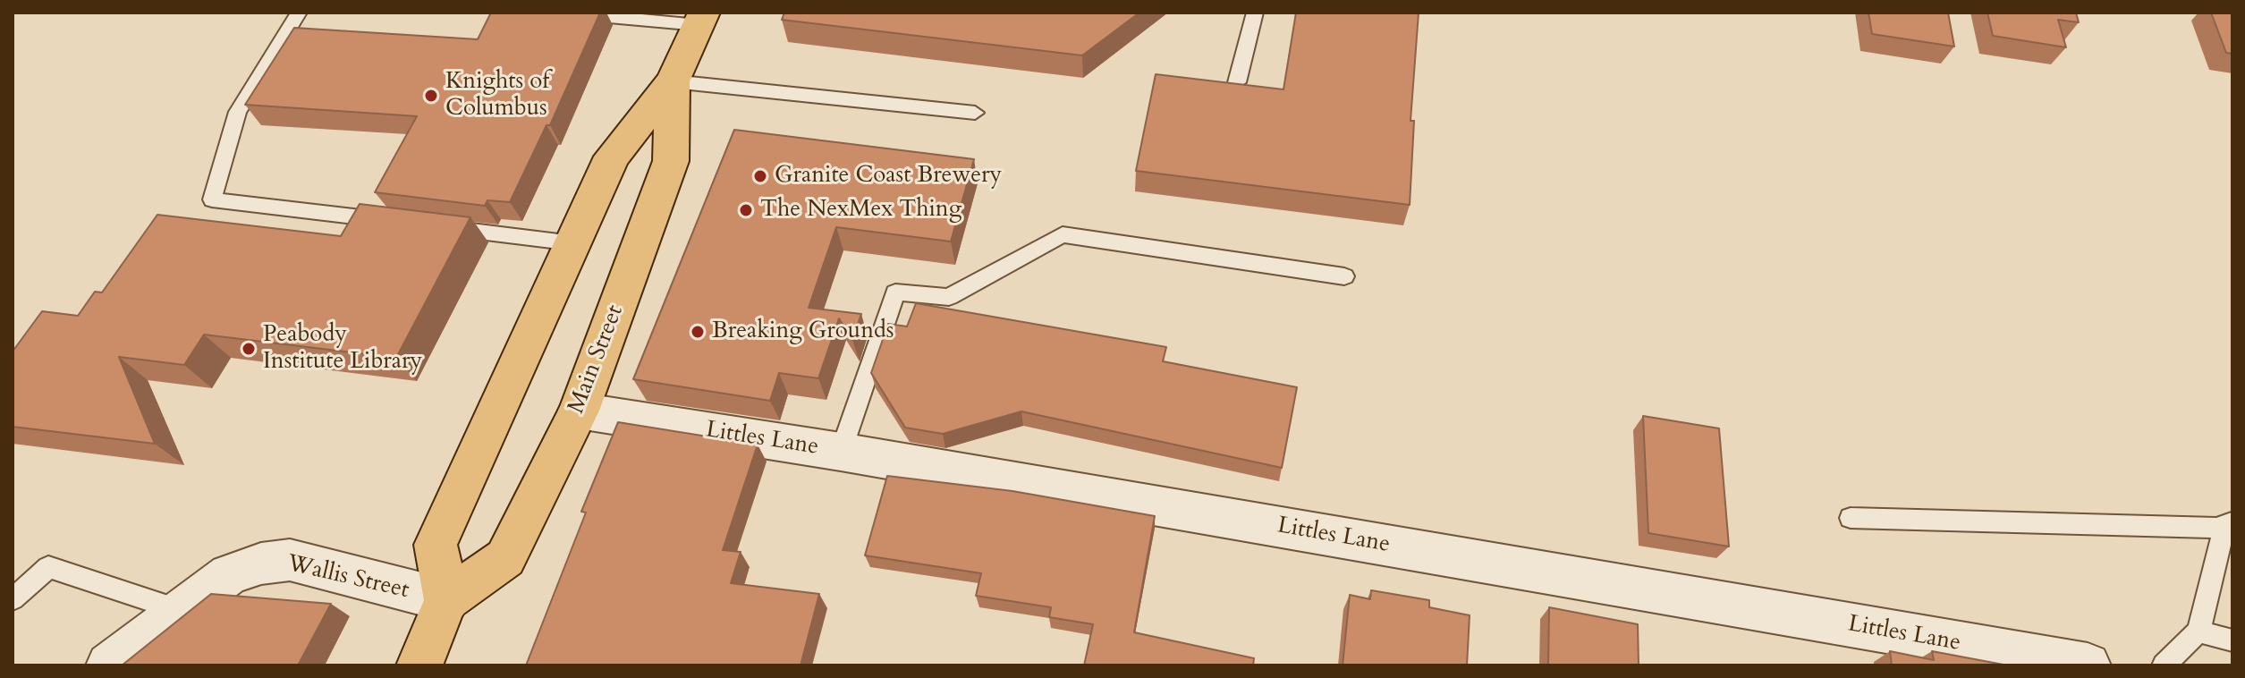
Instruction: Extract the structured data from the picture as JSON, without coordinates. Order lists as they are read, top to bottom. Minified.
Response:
{"streets":{"main road":["Main Street"],"street":["Littles Lane","Wallis Street"]},"crossings":[["Main Street","Littles Lane"],["Main Street","Wallis Street"]],"places":["Knights of Columbus","Granite Coast Brewery","The NexMex Thing","Breaking Grounds","Peabody Institute Library"]}
